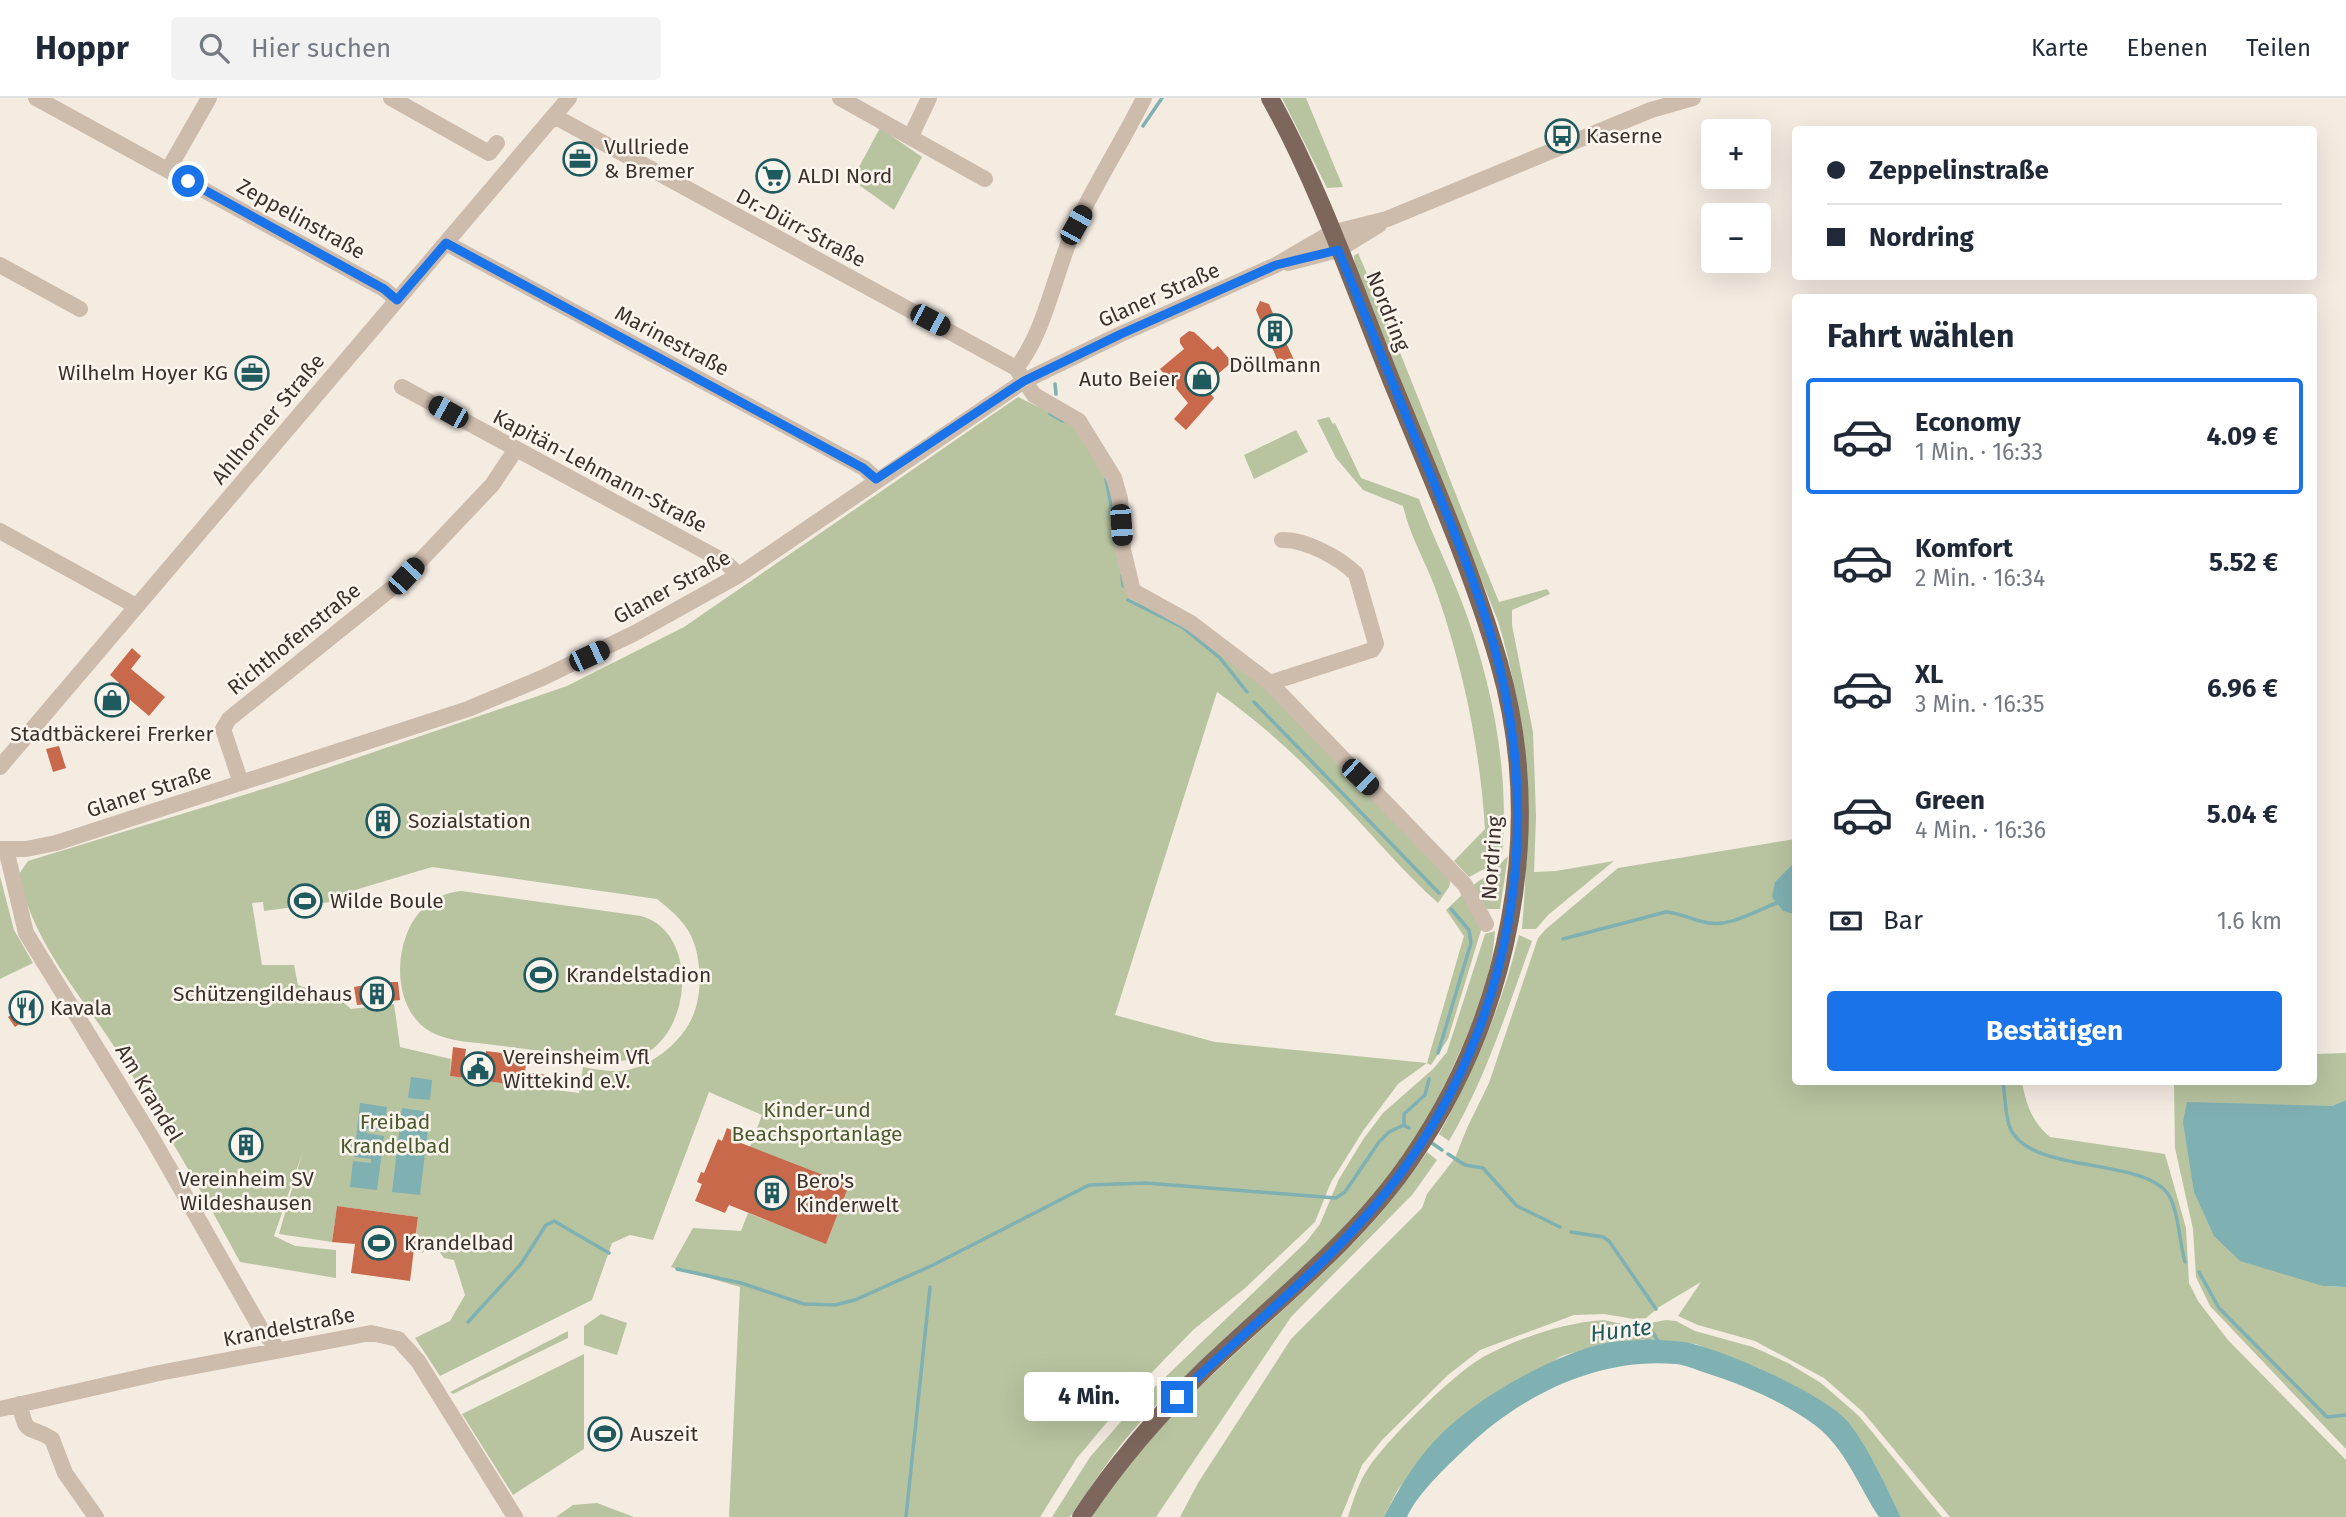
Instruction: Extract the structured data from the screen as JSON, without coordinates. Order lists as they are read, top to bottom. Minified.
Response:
{"streets":{"main road":["Nordring"],"street":["Zeppelinstraße","Dr.-Dürr-Straße","Glaner Straße","Marinestraße","Ahlhorner Straße","Kapitän-Lehmann-Straße","Richthofenstraße","Am Krandel","Krandelstraße"]},"crossings":[["Zeppelinstraße","Ahlhorner Straße"],["Dr.-Dürr-Straße","Glaner Straße"],["Dr.-Dürr-Straße","Ahlhorner Straße"],["Glaner Straße","Nordring"],["Glaner Straße","Marinestraße"],["Glaner Straße","Kapitän-Lehmann-Straße"],["Glaner Straße","Richthofenstraße"],["Glaner Straße","Am Krandel"],["Marinestraße","Ahlhorner Straße"],["Kapitän-Lehmann-Straße","Richthofenstraße"],["Am Krandel","Krandelstraße"]],"water":["Hunte"],"parks":["Kinder-und Beachsportanlage","Freibad Krandelbad"],"places":{"bus stop":["Kaserne"],"office":["Vullriede & Bremer","Wilhelm Hoyer KG"],"supermarket":["ALDI Nord"],"building":["Döllmann","Sozialstation","Schützengildehaus","Vereinheim SV Wildeshausen","Bero's Kinderwelt"],"shop":["Auto Beier","Stadtbäckerei Frerker"],"sports":["Wilde Boule","Krandelstadion","Krandelbad","Auszeit"],"restaurant":["Kavala"],"public building":["Vereinsheim Vfl Wittekind e.V."]},"page":{"header":"Hoppr","search":"Hier suchen","nav":["Karte","Ebenen","Teilen"],"map_buttons":["+","−"],"banner":["Zeppelinstraße","Nordring"],"heading":"Fahrt wählen","list":[{"name":"Economy","note":"1 Min. · 16:33","value":"4.09 €"},{"name":"Komfort","note":"2 Min. · 16:34","value":"5.52 €"},{"name":"XL","note":"3 Min. · 16:35","value":"6.96 €"},{"name":"Green","note":"4 Min. · 16:36","value":"5.04 €"}],"pay":["Bar","1.6 km"],"buttons":"Bestätigen","bubble":"4 Min."}}
